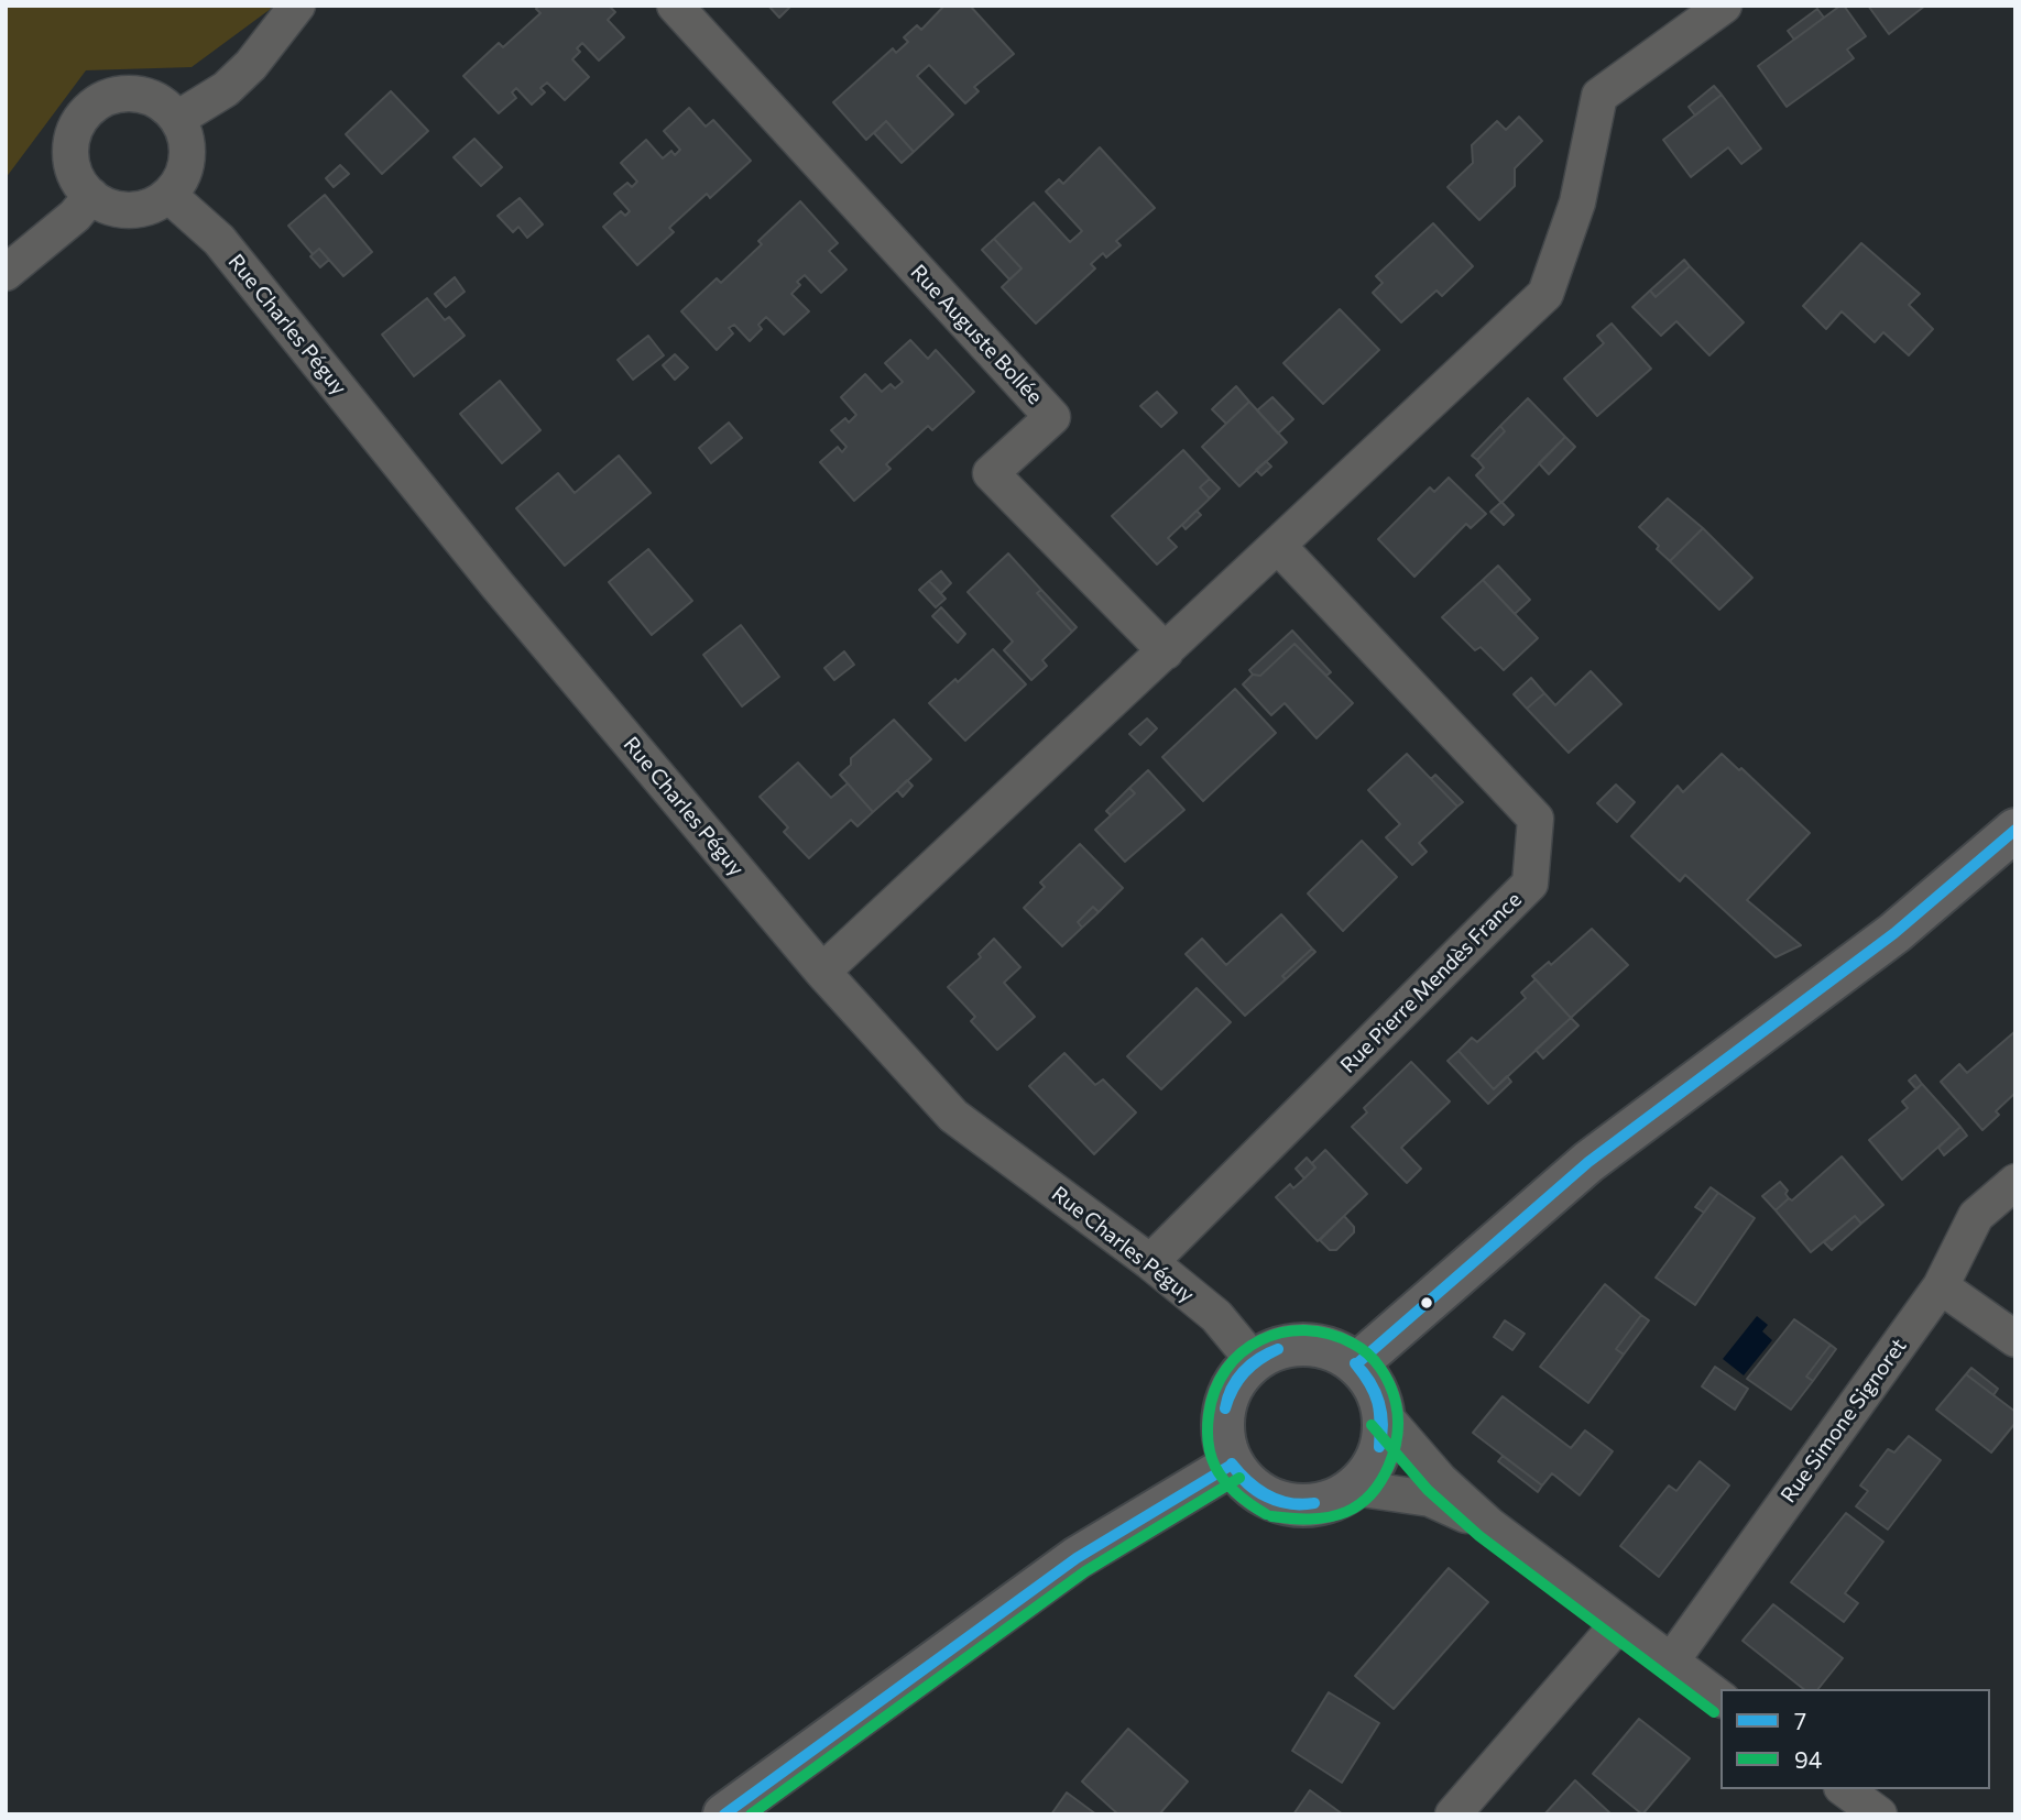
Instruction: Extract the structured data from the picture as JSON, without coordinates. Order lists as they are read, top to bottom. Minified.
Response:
{"streets":{"street":["Rue Charles Péguy","Rue Auguste Bollée","Rue Pierre Mendès France","Rue Simone Signoret"]},"crossings":[["Rue Charles Péguy","Rue Pierre Mendès France"]],"lines":["transit line 7","transit line 94"],"legend":["7","94"]}
